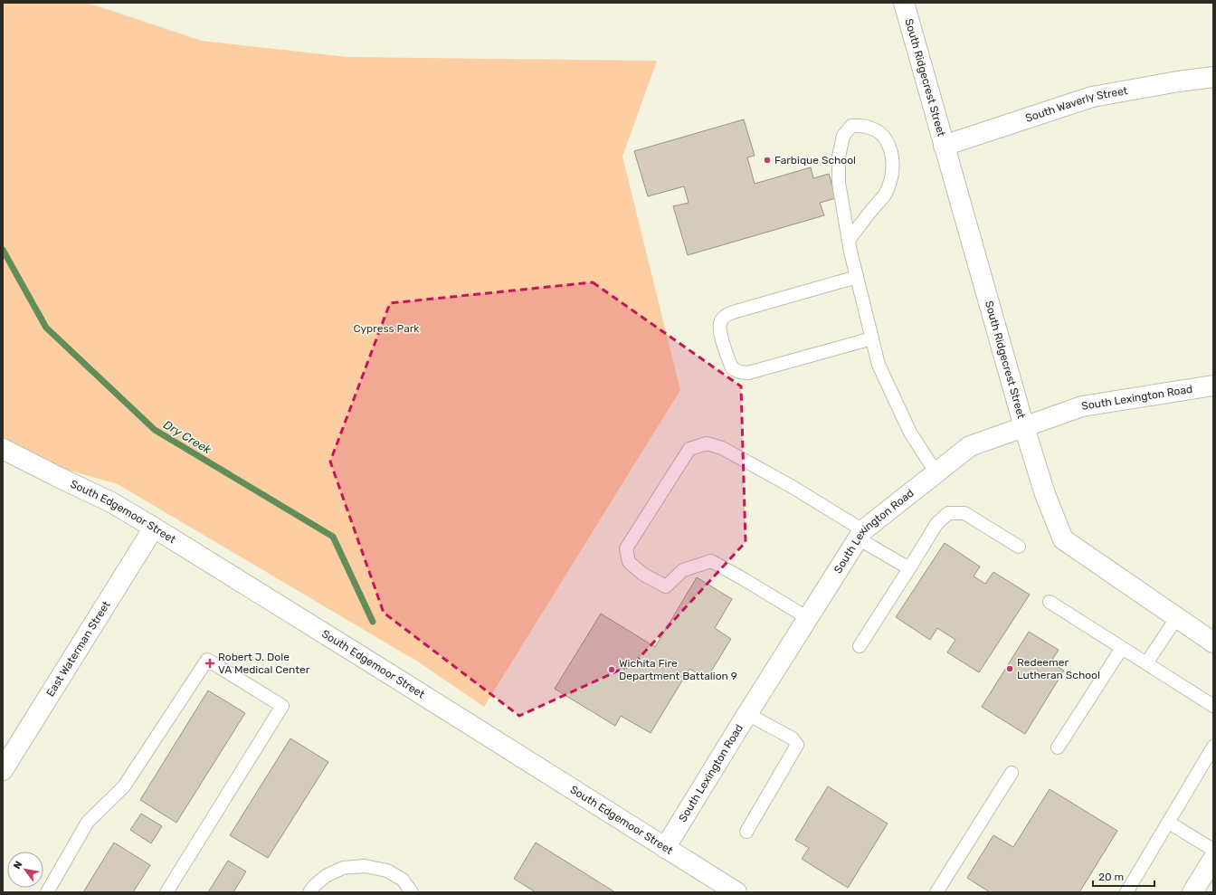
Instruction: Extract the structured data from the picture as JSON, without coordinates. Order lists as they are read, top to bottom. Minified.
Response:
{"streets":{"street":["South Ridgecrest Street","South Waverly Street","South Lexington Road","South Edgemoor Street","East Waterman Street"]},"crossings":[["South Ridgecrest Street","South Waverly Street"],["South Ridgecrest Street","South Lexington Road"],["South Lexington Road","South Edgemoor Street"],["South Edgemoor Street","East Waterman Street"]],"water":["Dry Creek"],"parks":["Cypress Park"],"places":{"other":["Farbique School","Redeemer Lutheran School","Wichita Fire Department Battalion 9"],"health":["Robert J. Dole VA Medical Center"]},"scale_bar":"20 m","north":"top left"}
